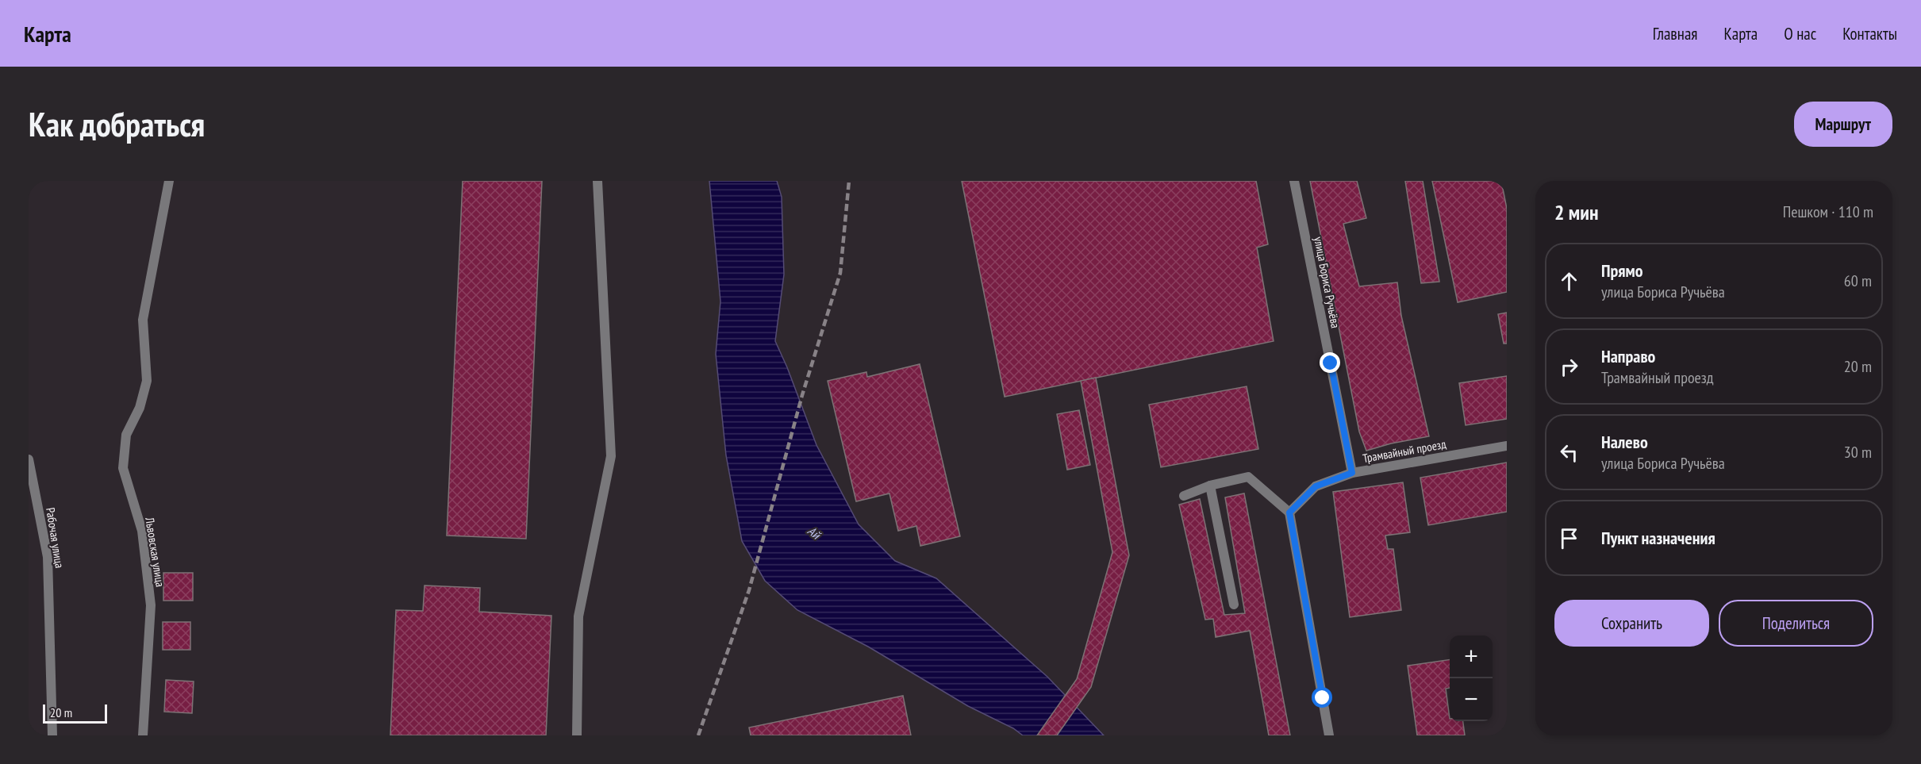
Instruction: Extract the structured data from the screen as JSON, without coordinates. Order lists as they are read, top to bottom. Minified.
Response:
{"streets":{"street":["улица Бориса Ручьёва","Трамвайный проезд","Рабочая улица","Львовская улица"]},"crossings":[["улица Бориса Ручьёва","Трамвайный проезд"]],"water":["Ай"],"scale_bar":"20 m","page":{"header":"Карта","nav":["Главная","Карта","О нас","Контакты"],"buttons":["Маршрут",["Сохранить","Поделиться"]],"title":"Как добраться","heading":["2 мин","Пешком · 110 m"],"list":[["Прямо","улица Бориса Ручьёва","60 m"],["Направо","Трамвайный проезд","20 m"],["Налево","улица Бориса Ручьёва","30 m"],"Пункт назначения"],"map_buttons":["+","−"],"scale":"20 m"}}
